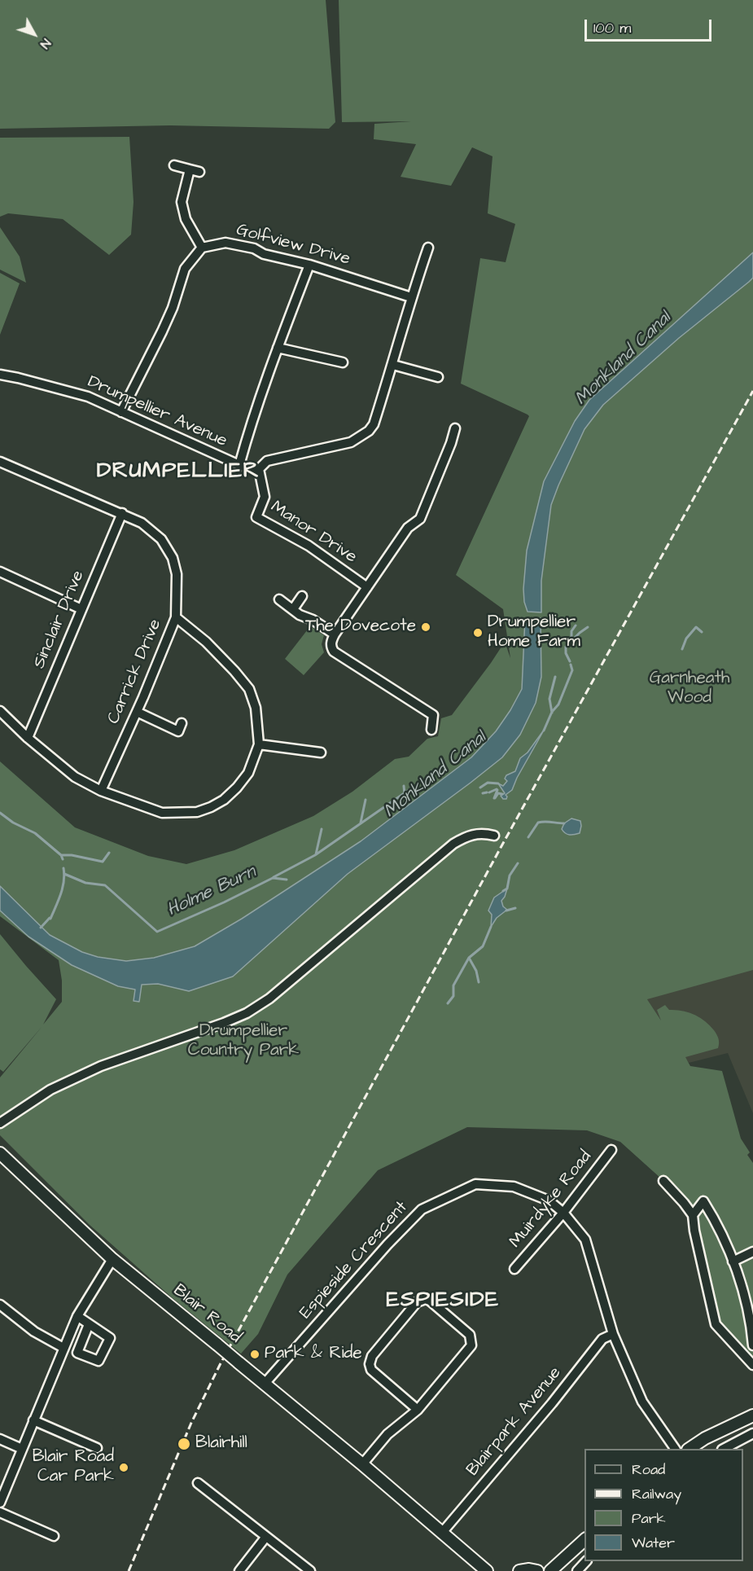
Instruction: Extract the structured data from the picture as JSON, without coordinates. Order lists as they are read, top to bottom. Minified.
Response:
{"streets":{"street":["Golfview Drive","Drumpellier Avenue","Manor Drive","Sinclair Drive","Carrick Drive","Muirdyke Road","Espieside Crescent","Blair Road","Blairpark Avenue"]},"crossings":[["Drumpellier Avenue","Manor Drive"],["Sinclair Drive","Carrick Drive"],["Muirdyke Road","Espieside Crescent"],["Espieside Crescent","Blair Road"],["Espieside Crescent","Blairpark Avenue"],["Blair Road","Blairpark Avenue"]],"districts":["DRUMPELLIER","ESPIESIDE"],"water":["Monkland Canal","Holme Burn"],"parks":["Garnheath Wood","Drumpellier Country Park"],"places":["The Dovecote","Drumpellier Home Farm","Park & Ride","Blairhill","Blair Road Car Park"],"legend":["Road","Railway","Park","Water"],"scale_bar":"100 m","north":"bottom right"}
